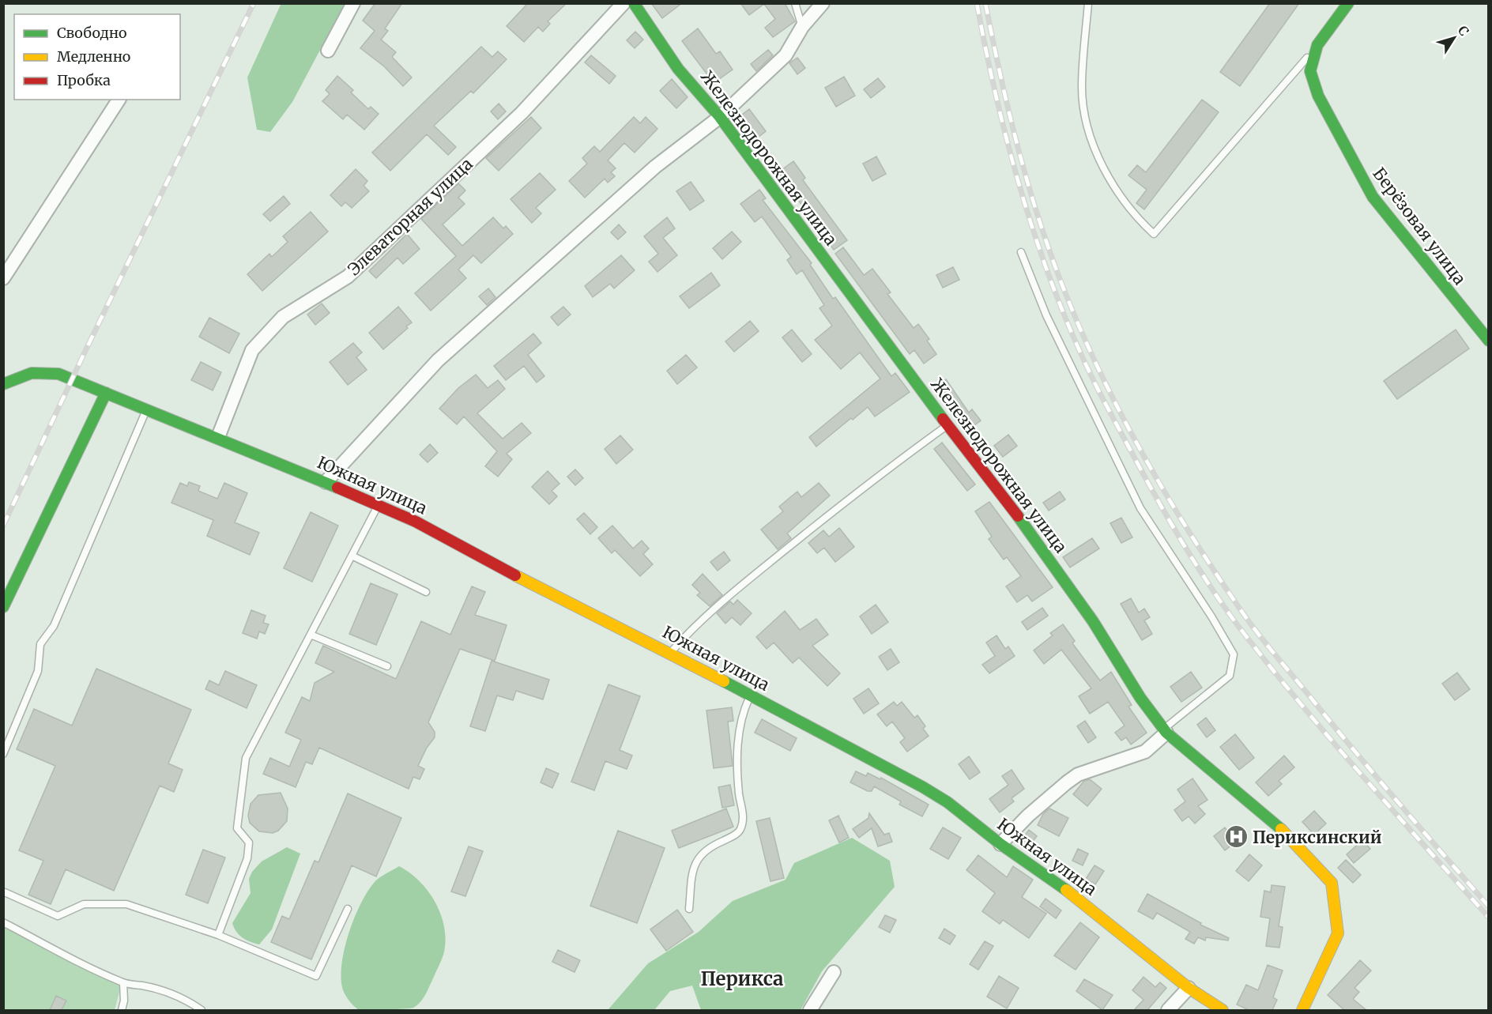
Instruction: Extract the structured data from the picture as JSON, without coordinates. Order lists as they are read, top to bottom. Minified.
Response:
{"streets":{"street":["Железнодорожная улица","Элеваторная улица","Берёзовая улица","Южная улица"]},"crossings":[["Элеваторная улица","Южная улица"]],"districts":["Перикса"],"places":{"hospital":["Периксинский"]},"legend":["Свободно","Медленно","Пробка"],"north":"top right"}
